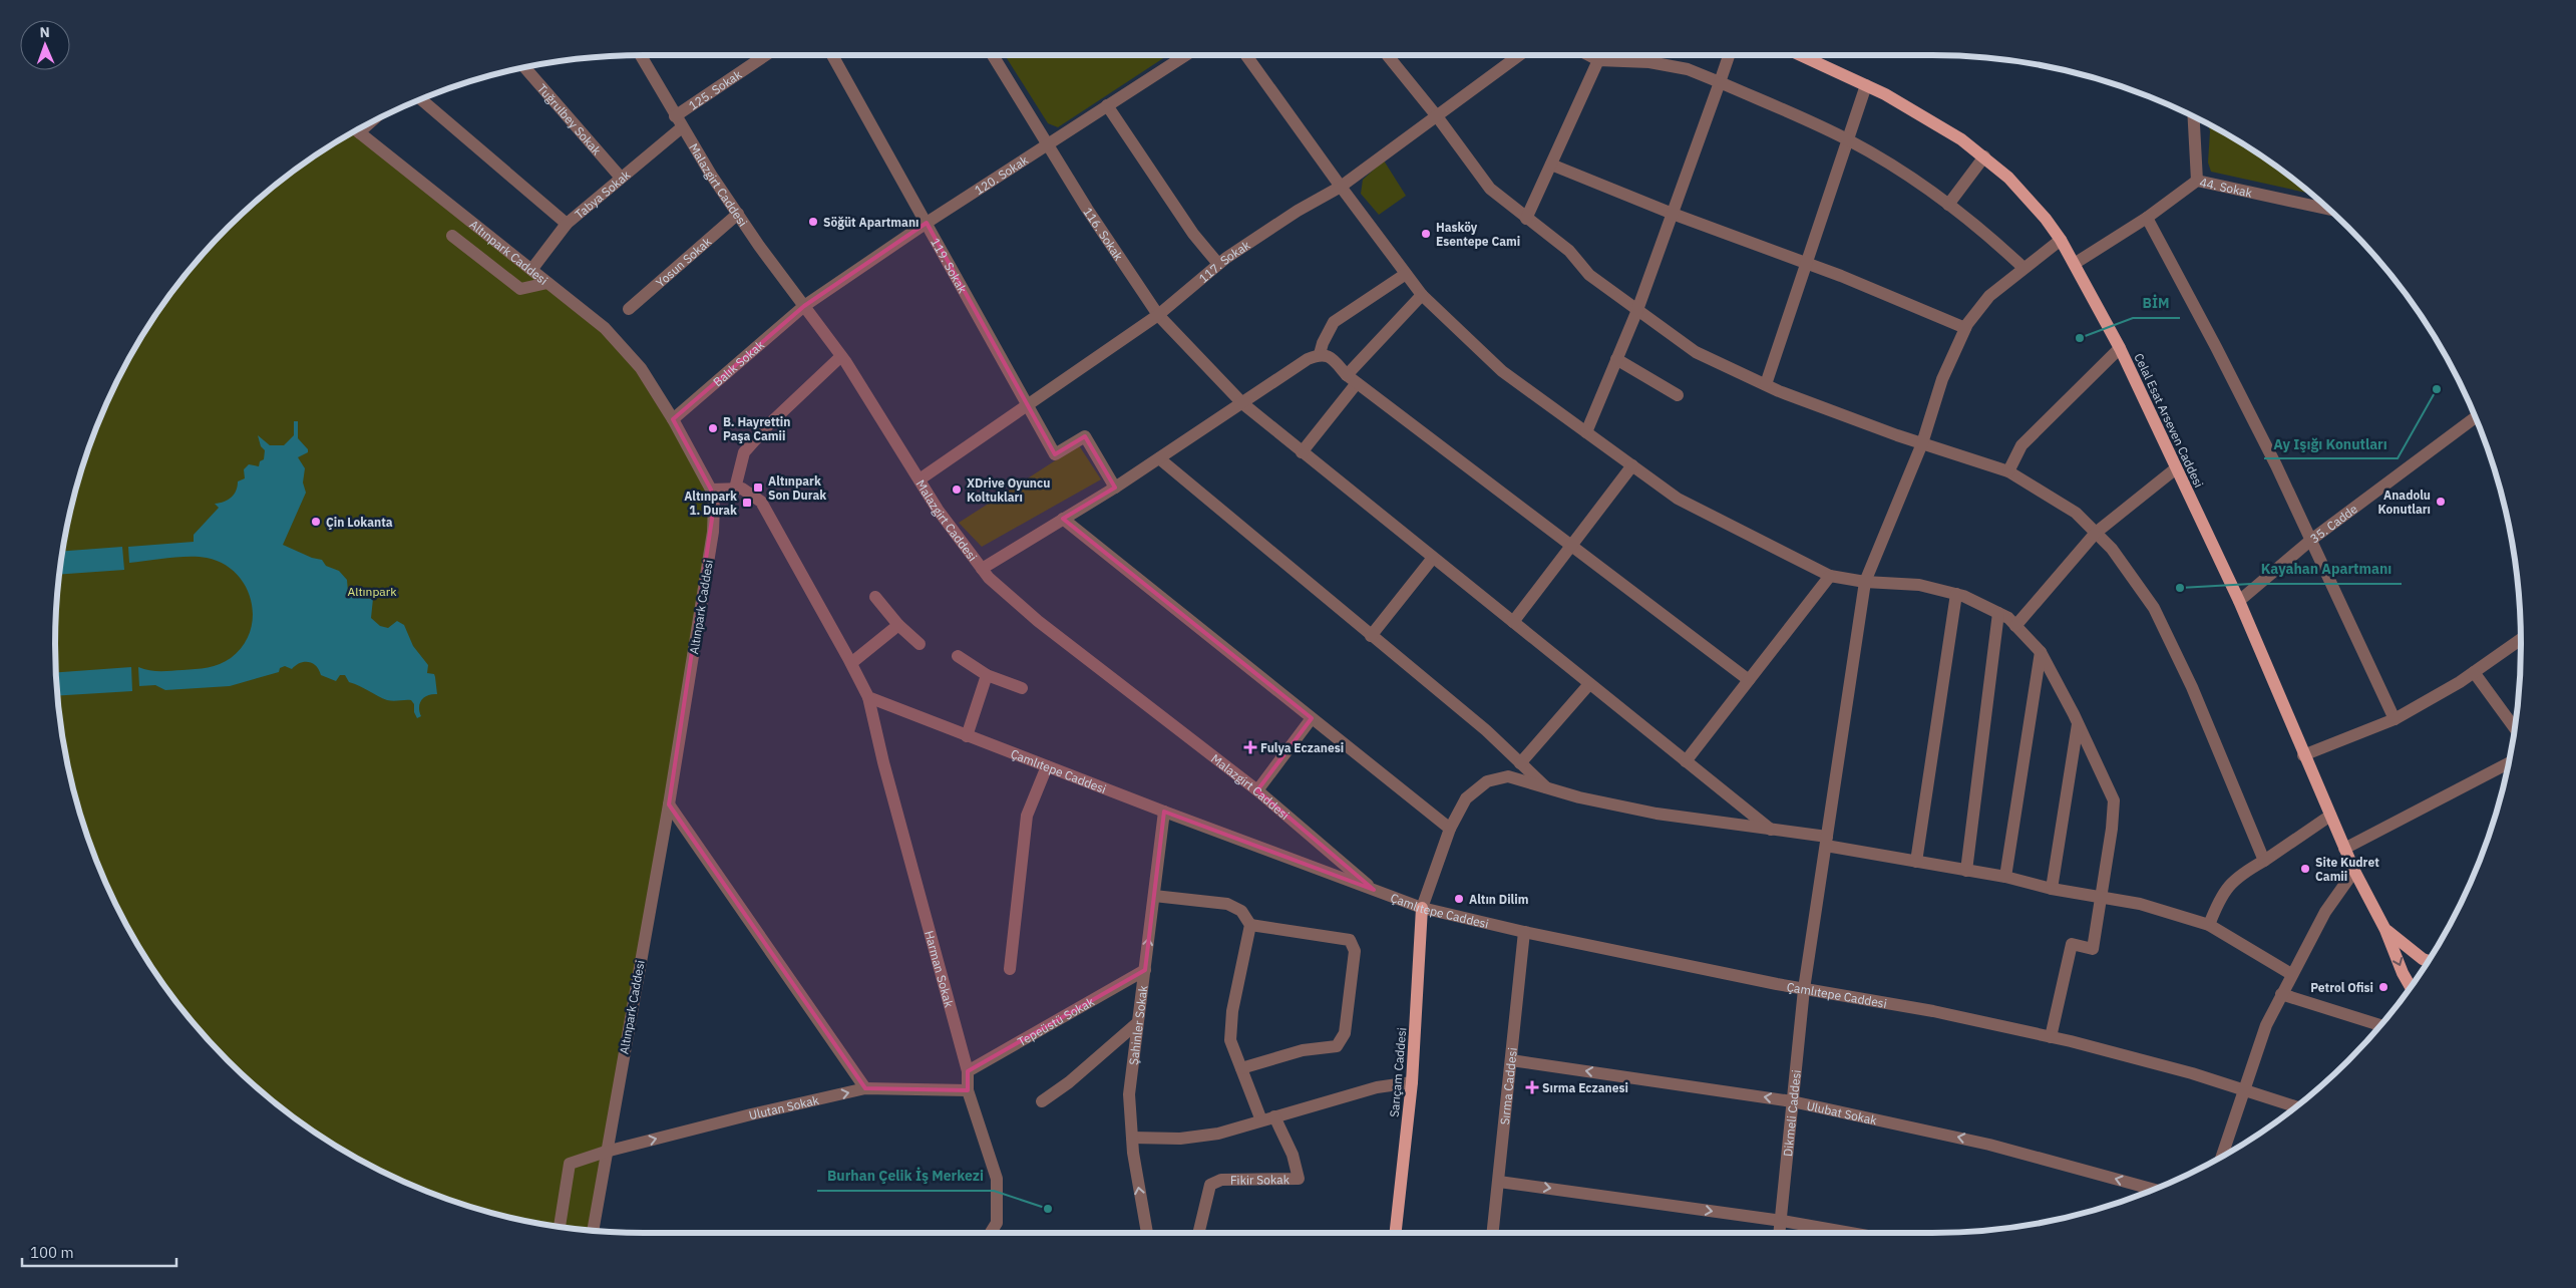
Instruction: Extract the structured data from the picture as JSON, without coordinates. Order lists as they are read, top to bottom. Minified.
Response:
{"streets":{"main road":["Celal Esat Arseven Caddesi","Sarıçam Caddesi"],"street":["125. Sokak","Tuğrulbey Sokak","120. Sokak","Malazgirt Caddesi","44. Sokak","Tabya Sokak","116. Sokak","Altınpark Caddesi","Yosun Sokak","117. Sokak","119. Sokak","Balık Sokak","35. Cadde","Çamlıtepe Caddesi","Harman Sokak","Tepeüstü Sokak","Şahinler Sokak","Sırma Caddesi","Ulutan Sokak","Ulubat Sokak","Dikmeli Caddesi","Fikir Sokak"]},"crossings":[["125. Sokak","Malazgirt Caddesi"],["Tuğrulbey Sokak","Tabya Sokak"],["120. Sokak","Malazgirt Caddesi"],["120. Sokak","116. Sokak"],["120. Sokak","119. Sokak"],["120. Sokak","Balık Sokak"],["Malazgirt Caddesi","Tabya Sokak"],["Malazgirt Caddesi","Yosun Sokak"],["Malazgirt Caddesi","117. Sokak"],["Malazgirt Caddesi","Balık Sokak"],["Malazgirt Caddesi","Çamlıtepe Caddesi"],["44. Sokak","Celal Esat Arseven Caddesi"],["Tabya Sokak","Altınpark Caddesi"],["116. Sokak","117. Sokak"],["Altınpark Caddesi","Balık Sokak"],["Altınpark Caddesi","Ulutan Sokak"],["117. Sokak","119. Sokak"],["Celal Esat Arseven Caddesi","35. Cadde"],["Celal Esat Arseven Caddesi","Dikmeli Caddesi"],["Çamlıtepe Caddesi","Harman Sokak"],["Çamlıtepe Caddesi","Şahinler Sokak"],["Çamlıtepe Caddesi","Sarıçam Caddesi"],["Çamlıtepe Caddesi","Sırma Caddesi"],["Çamlıtepe Caddesi","Dikmeli Caddesi"],["Harman Sokak","Tepeüstü Sokak"],["Harman Sokak","Ulutan Sokak"],["Tepeüstü Sokak","Şahinler Sokak"],["Sırma Caddesi","Ulubat Sokak"],["Ulubat Sokak","Dikmeli Caddesi"]],"one_way":["Ulutan Sokak","Ulubat Sokak"],"parks":["Altınpark"],"places":{"other":["Söğüt Apartmanı","Hasköy Esentepe Cami","BİM","Ay Işığı Konutları","B. Hayrettin Paşa Camii","XDrive Oyuncu Koltukları","Anadolu Konutları","Çin Lokanta","Kayahan Apartmanı","Site Kudret Camii","Altın Dilim","Petrol Ofisi","Burhan Çelik İş Merkezi"],"transit":["Altınpark Son Durak","Altınpark 1. Durak"],"health":["Fulya Eczanesi","Sırma Eczanesi"]},"scale_bar":"100 m","north":"top"}
